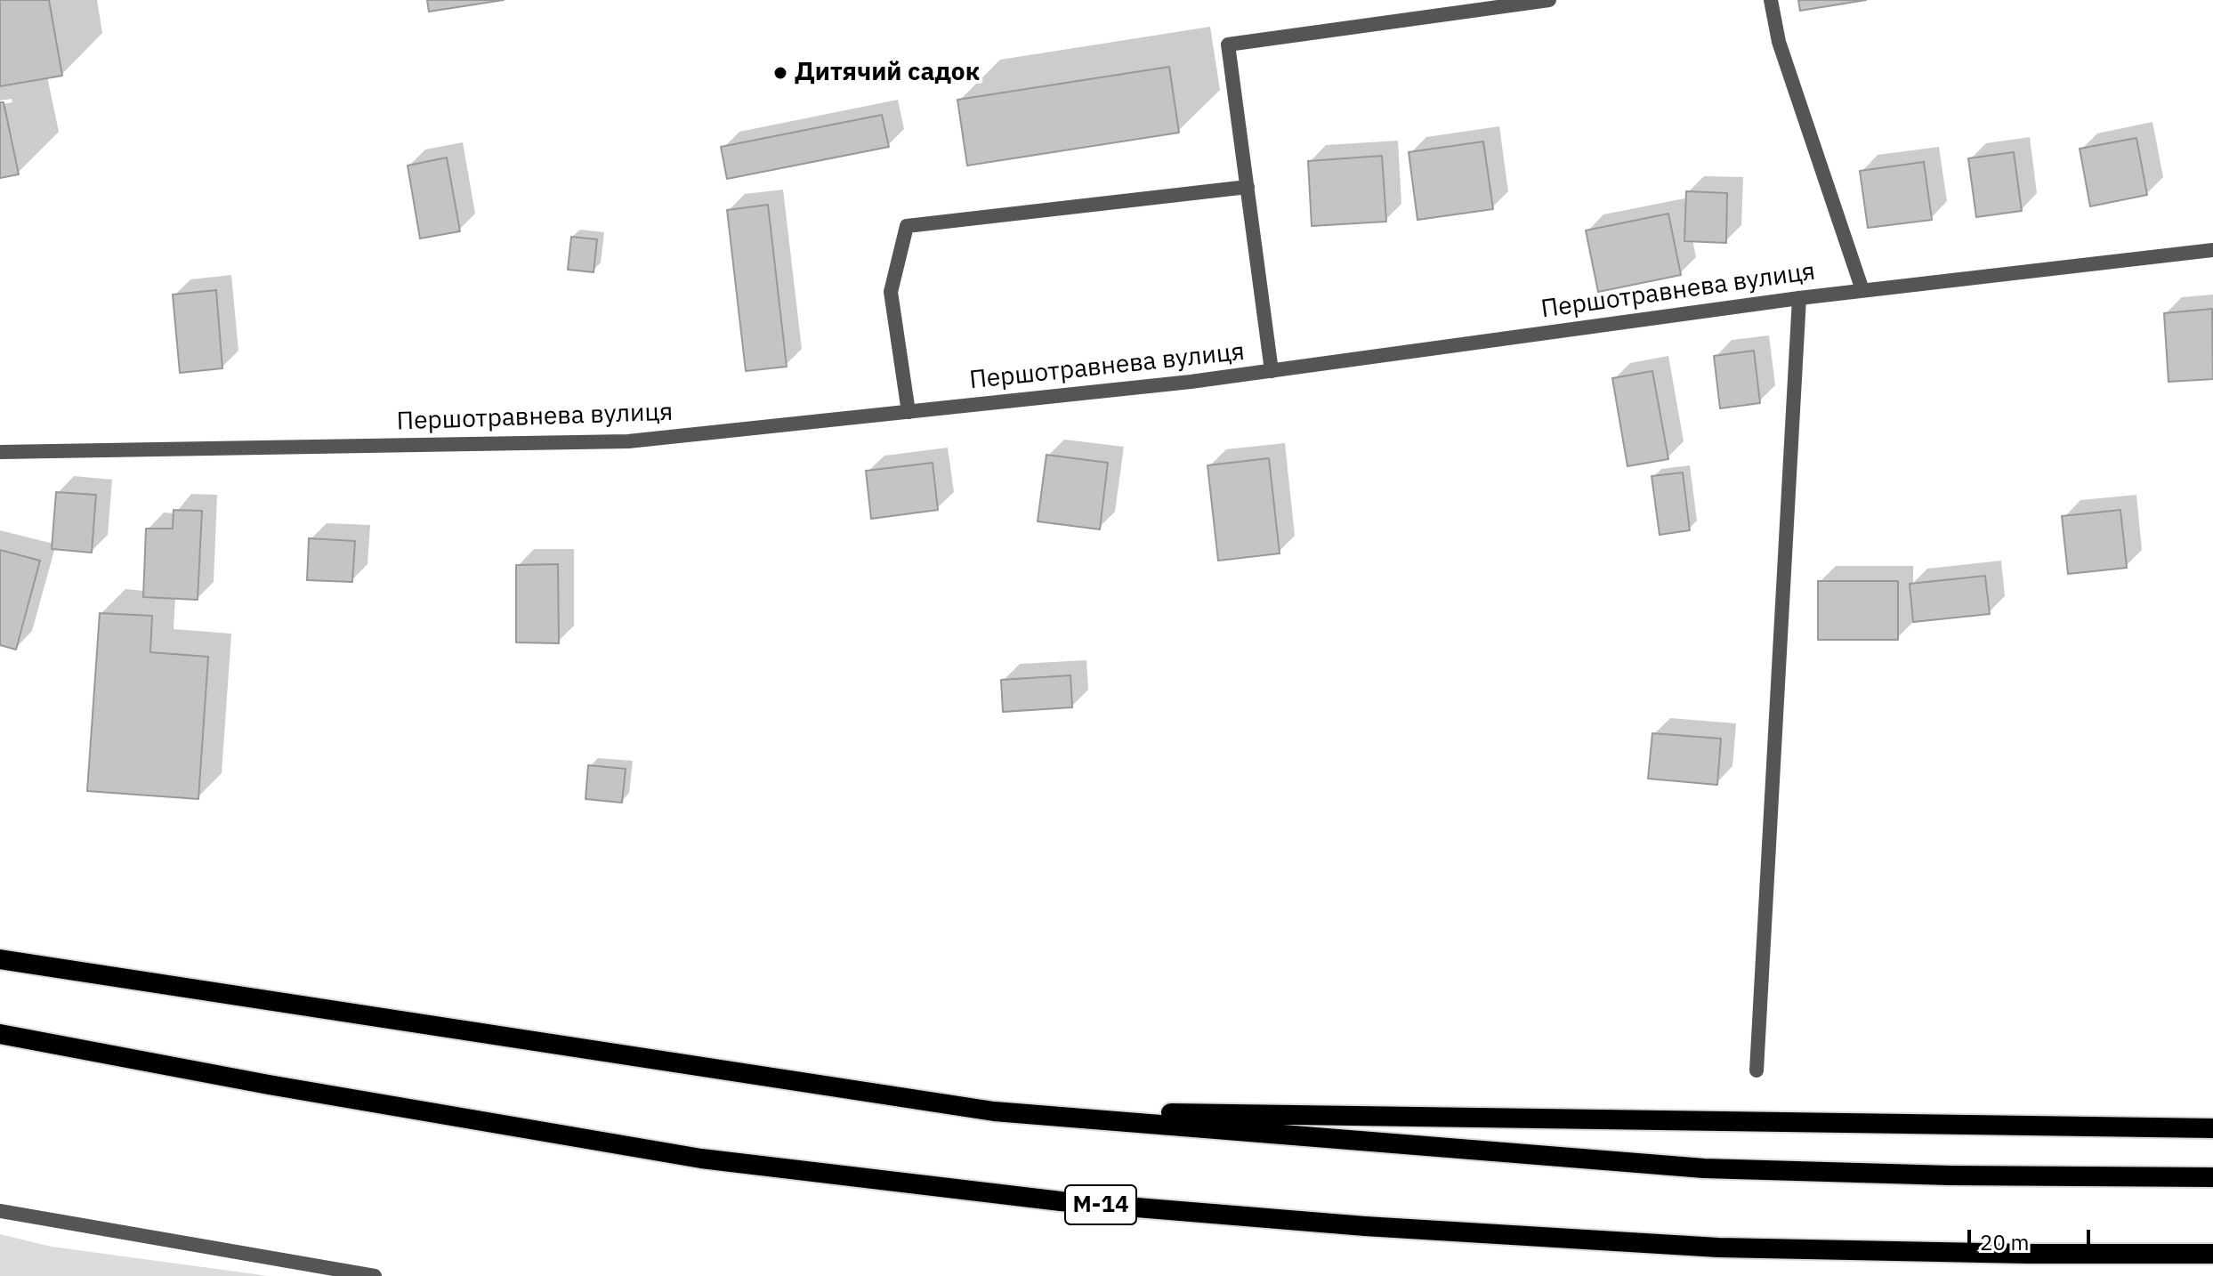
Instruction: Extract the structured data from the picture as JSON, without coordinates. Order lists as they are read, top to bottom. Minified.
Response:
{"streets":{"highway":["М-14"],"street":["Першотравнева вулиця"]},"places":["Дитячий садок"],"scale_bar":"20 m"}
